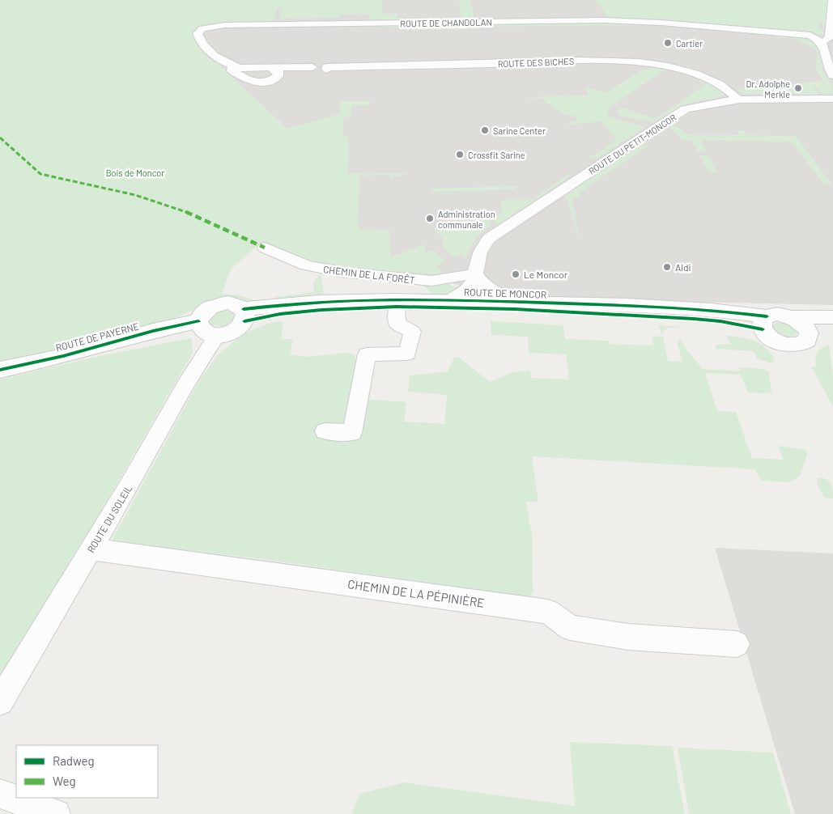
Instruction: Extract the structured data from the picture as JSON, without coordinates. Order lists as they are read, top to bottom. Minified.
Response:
{"streets":{"main road":["ROUTE DE MONCOR","ROUTE DE PAYERNE"],"street":["ROUTE DE CHANDOLAN","ROUTE DES BICHES","ROUTE DU PETIT-MONCOR","CHEMIN DE LA FORÊT","ROUTE DU SOLEIL","CHEMIN DE LA PÉPINIÈRE"]},"crossings":[["ROUTE DES BICHES","ROUTE DU PETIT-MONCOR"],["ROUTE DU PETIT-MONCOR","CHEMIN DE LA FORÊT"],["ROUTE DU PETIT-MONCOR","ROUTE DE MONCOR"],["ROUTE DE MONCOR","ROUTE DE PAYERNE"],["ROUTE DE MONCOR","ROUTE DU SOLEIL"],["ROUTE DE PAYERNE","ROUTE DU SOLEIL"],["ROUTE DU SOLEIL","CHEMIN DE LA PÉPINIÈRE"]],"parks":["Bois de Moncor"],"places":["Cartier","Dr. Adolphe Merkle","Sarine Center","Crossfit Sarine","Administration communale","Aldi","Le Moncor"],"legend":["Radweg","Weg"]}
